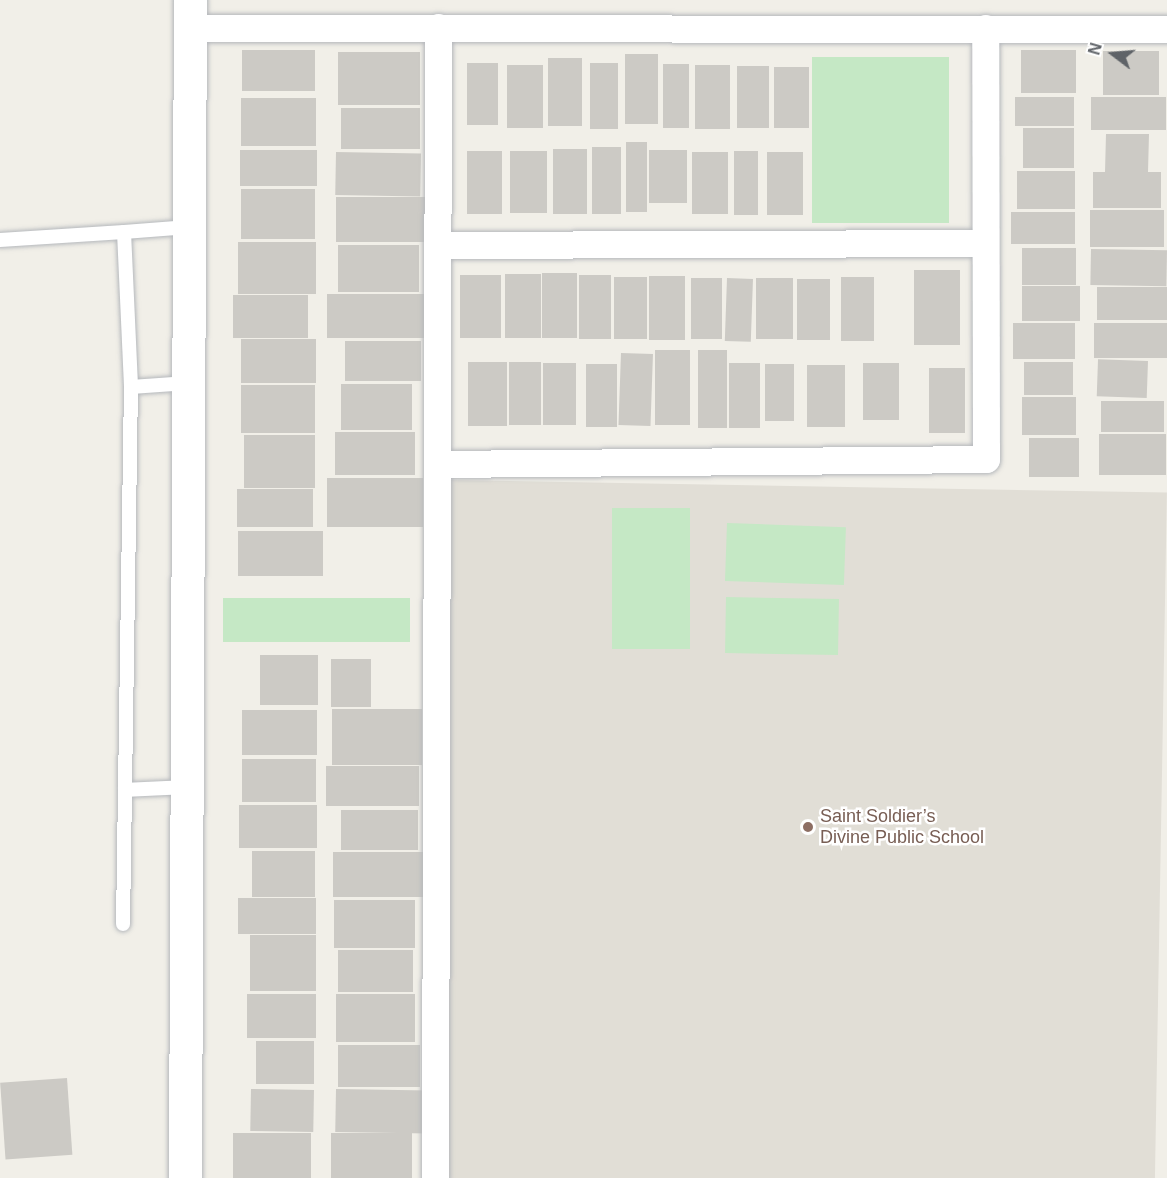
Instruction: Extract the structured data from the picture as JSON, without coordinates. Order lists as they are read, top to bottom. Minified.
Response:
{"places":["Saint Soldier’s Divine Public School"],"north":"left"}
